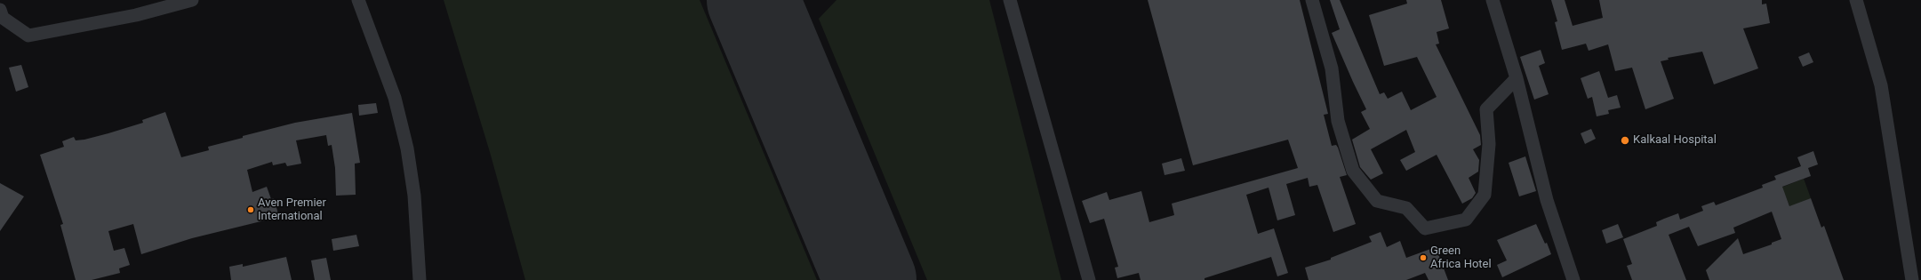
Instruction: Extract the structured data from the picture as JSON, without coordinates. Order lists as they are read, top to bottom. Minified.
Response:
{"places":["Kalkaal Hospital","Aven Premier International","Green Africa Hotel"]}
